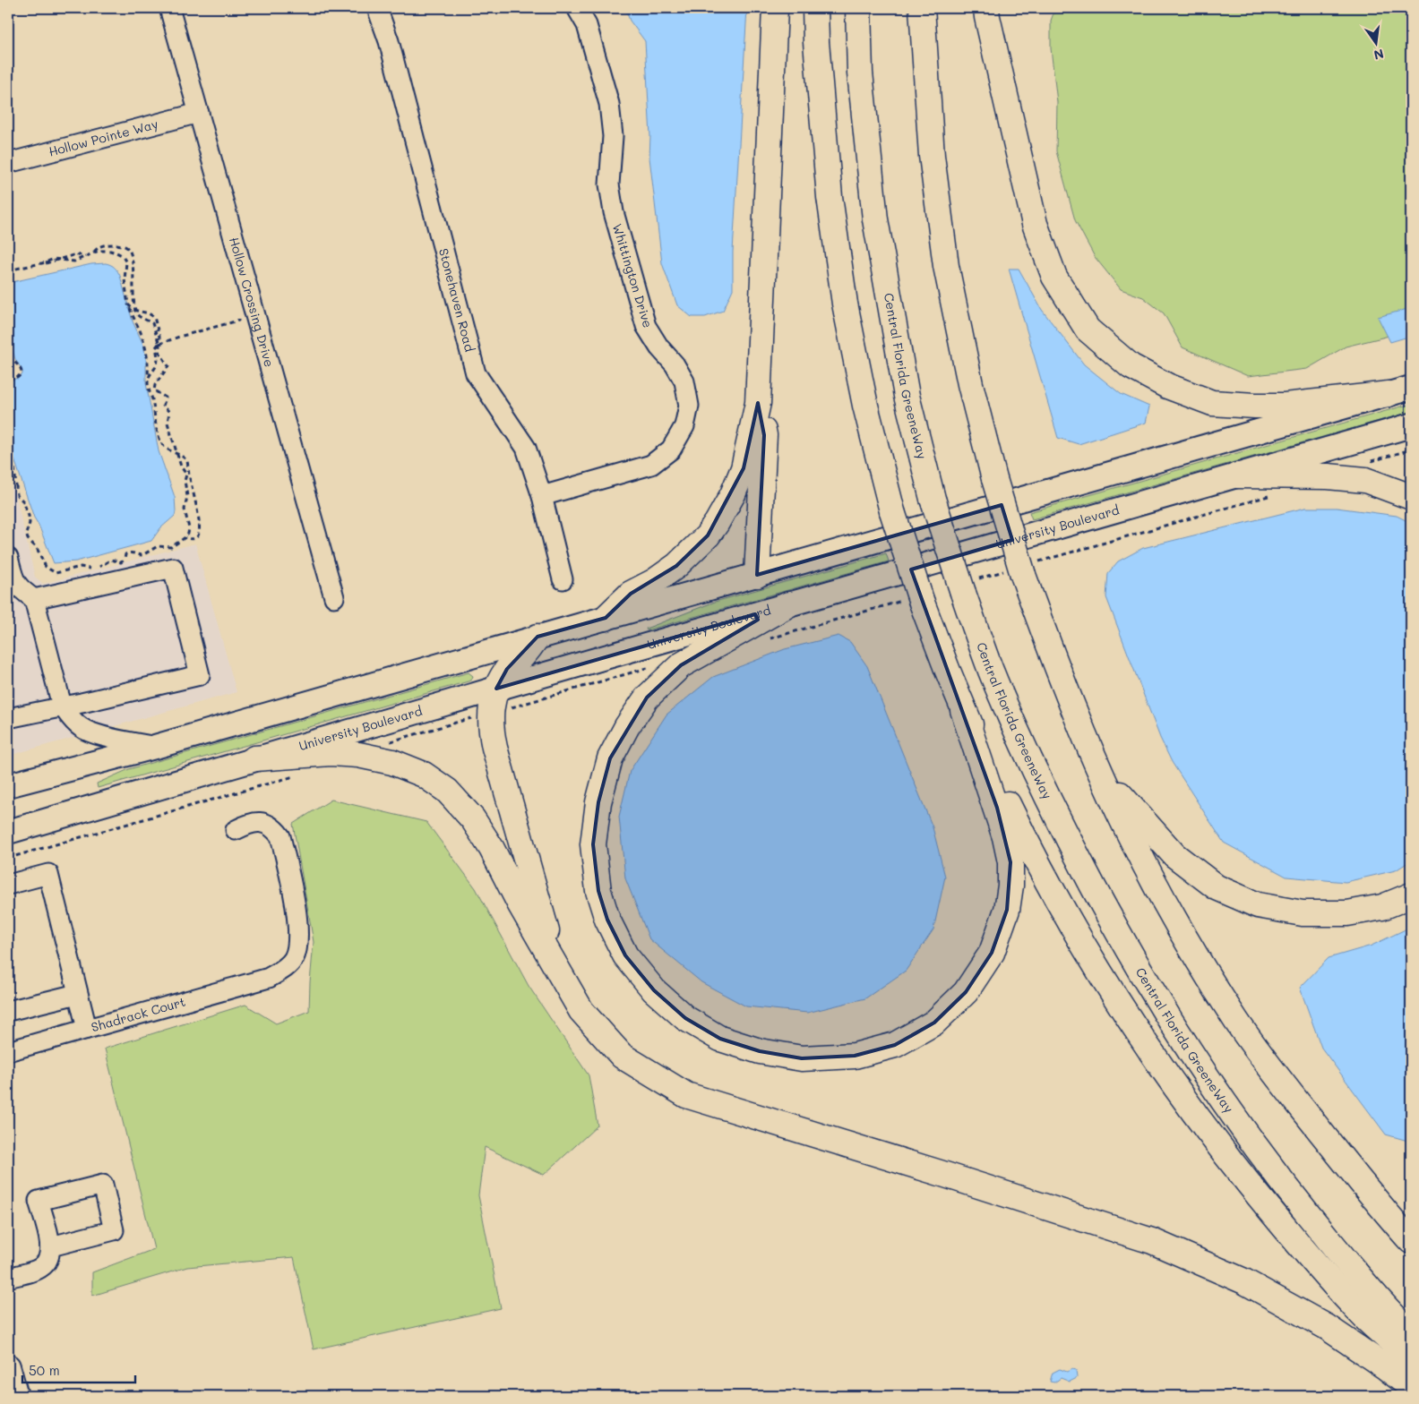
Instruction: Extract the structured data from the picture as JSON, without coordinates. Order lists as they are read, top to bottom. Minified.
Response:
{"streets":{"highway":["Central Florida GreeneWay"],"main road":["University Boulevard"],"street":["Hollow Pointe Way","Whittington Drive","Stonehaven Road","Hollow Crossing Drive","Shadrack Court"]},"crossings":[["Hollow Pointe Way","Hollow Crossing Drive"],["Whittington Drive","Stonehaven Road"]],"scale_bar":"50 m","north":"bottom"}
